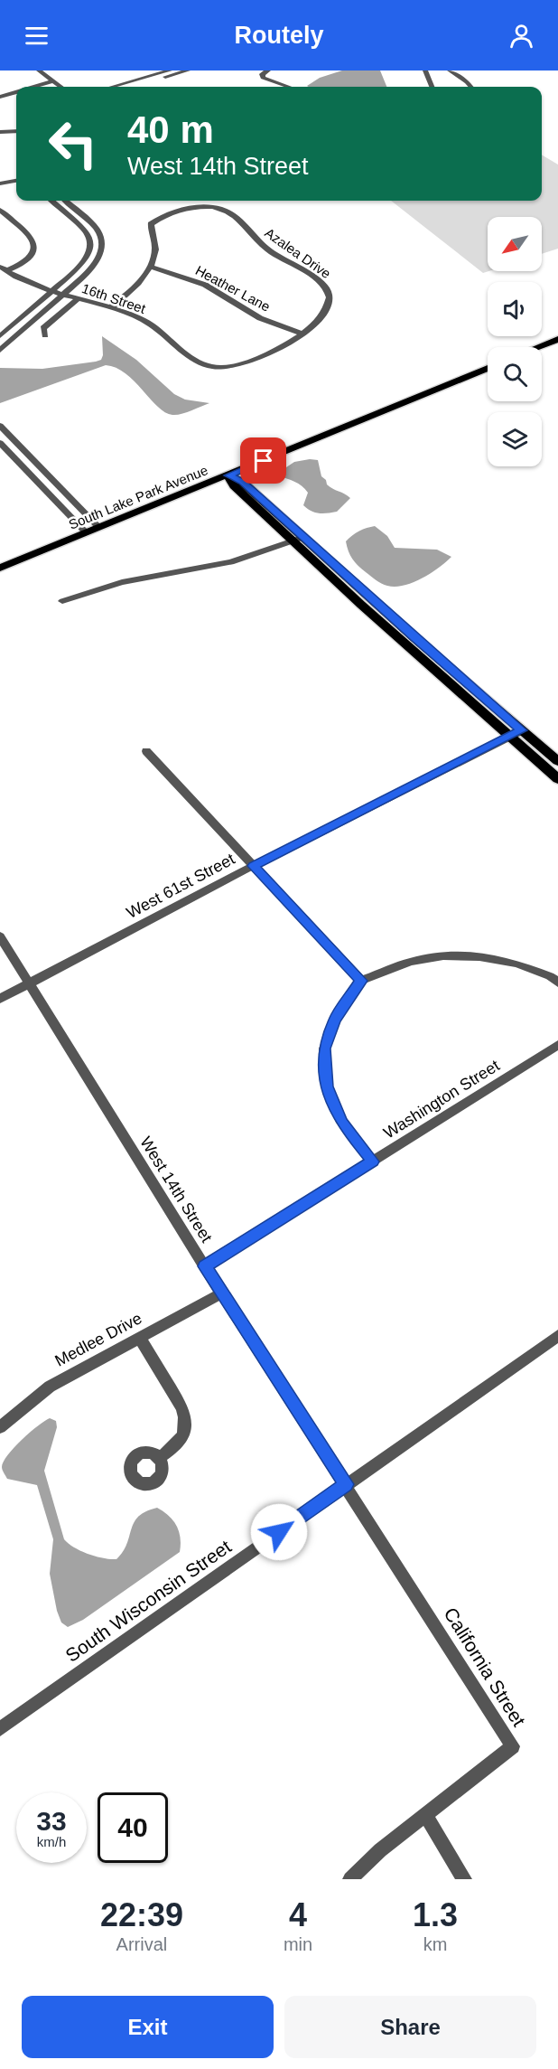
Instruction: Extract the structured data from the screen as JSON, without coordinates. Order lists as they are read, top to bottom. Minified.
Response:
{"streets":{"main road":["South Lake Park Avenue"],"street":["Azalea Drive","Heather Lane","16th Street","West 61st Street","Washington Street","West 14th Street","Medlee Drive","South Wisconsin Street","California Street"]},"crossings":[["Azalea Drive","Heather Lane"],["Azalea Drive","16th Street"],["Heather Lane","16th Street"],["West 61st Street","West 14th Street"],["Washington Street","West 14th Street"],["West 14th Street","Medlee Drive"],["West 14th Street","South Wisconsin Street"],["West 14th Street","California Street"],["South Wisconsin Street","California Street"]],"north":"bottom left","page":{"header":"Routely","turn":["40 m","West 14th Street"],"speed":"33 km/h","limit":"40","eta":["22:39","Arrival","4","min","1.3","km"],"buttons":["Exit","Share"]}}
